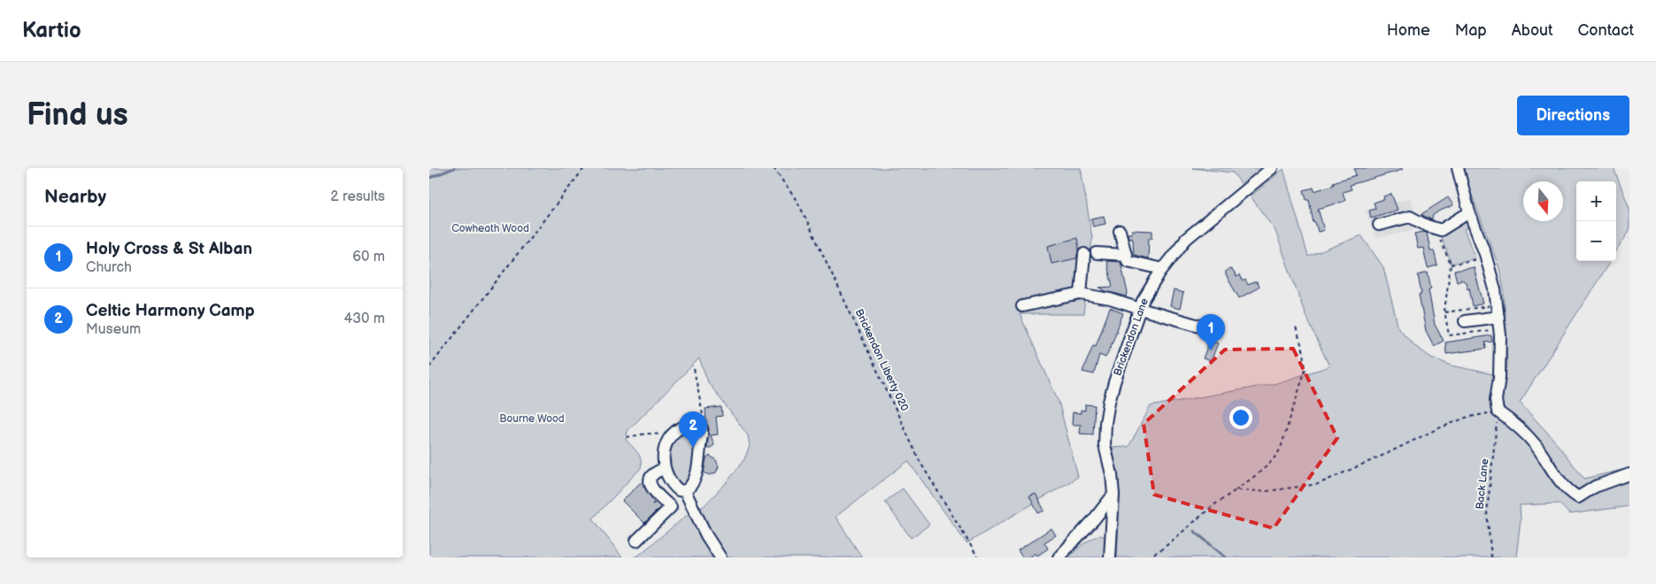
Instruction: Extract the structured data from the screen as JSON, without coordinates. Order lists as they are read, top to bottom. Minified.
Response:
{"streets":{"street":["Brickendon Lane"],"path":["Brickendon Liberty 020","Back Lane"]},"parks":["Cowheath Wood","Bourne Wood"],"north":"bottom","page":{"header":"Kartio","nav":["Home","Map","About","Contact"],"buttons":"Directions","title":"Find us","heading":["Nearby","2 results"],"map_buttons":["+","−"],"list":[{"mark":"1","name":"Holy Cross & St Alban","note":"Church","value":"60 m"},{"mark":"2","name":"Celtic Harmony Camp","note":"Museum","value":"430 m"}],"pins":["1","2"]}}
